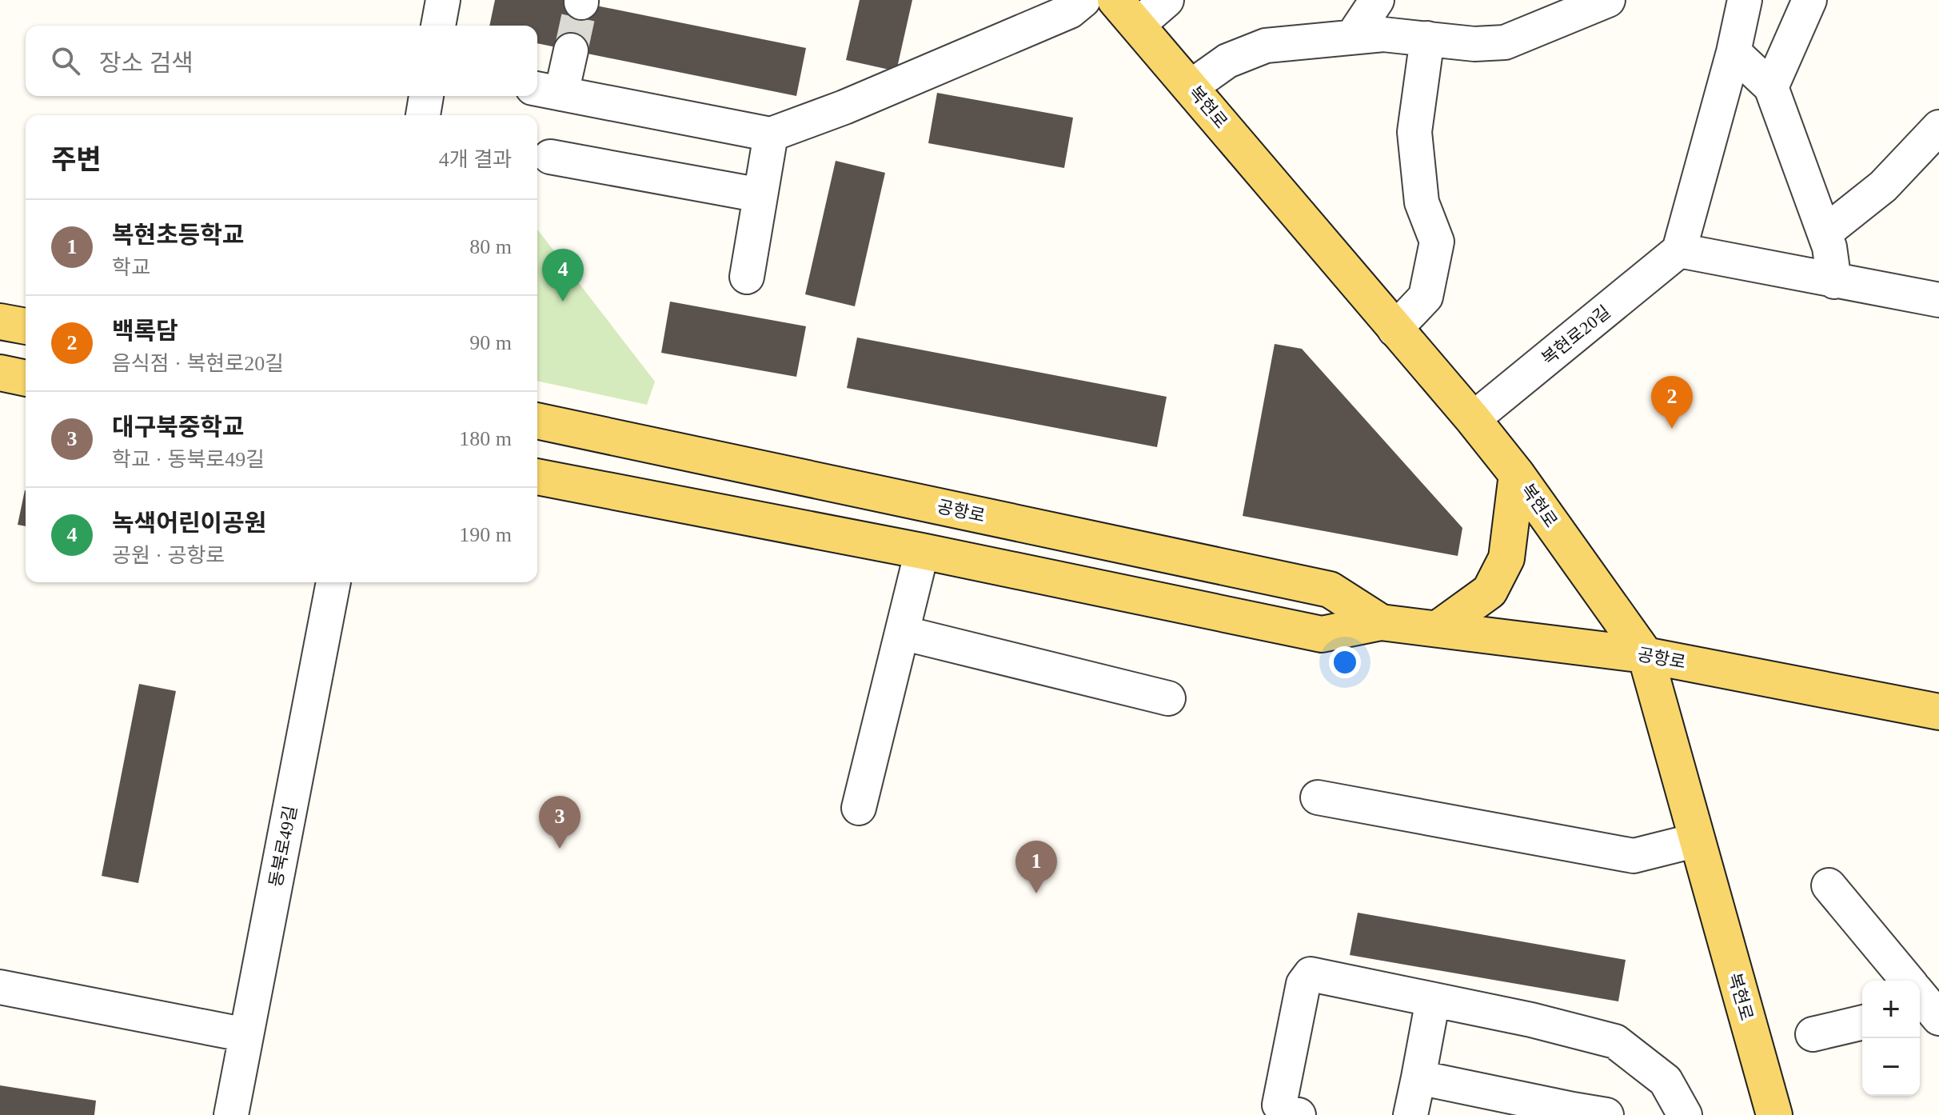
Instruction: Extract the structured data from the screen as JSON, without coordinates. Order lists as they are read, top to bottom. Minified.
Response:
{"streets":{"main road":["복현로","공항로"],"street":["복현로20길","동북로49길"]},"crossings":[["복현로","복현로20길"],["복현로","공항로"]],"page":{"search":"장소 검색","heading":["주변","4개 결과"],"list":[{"mark":"1","name":"복현초등학교","note":"학교","value":"80 m"},{"mark":"2","name":"백록담","note":"음식점 · 복현로20길","value":"90 m"},{"mark":"3","name":"대구북중학교","note":"학교 · 동북로49길","value":"180 m"},{"mark":"4","name":"녹색어린이공원","note":"공원 · 공항로","value":"190 m"}],"pins":["4","2","3","1"],"map_buttons":["+","−"]}}
